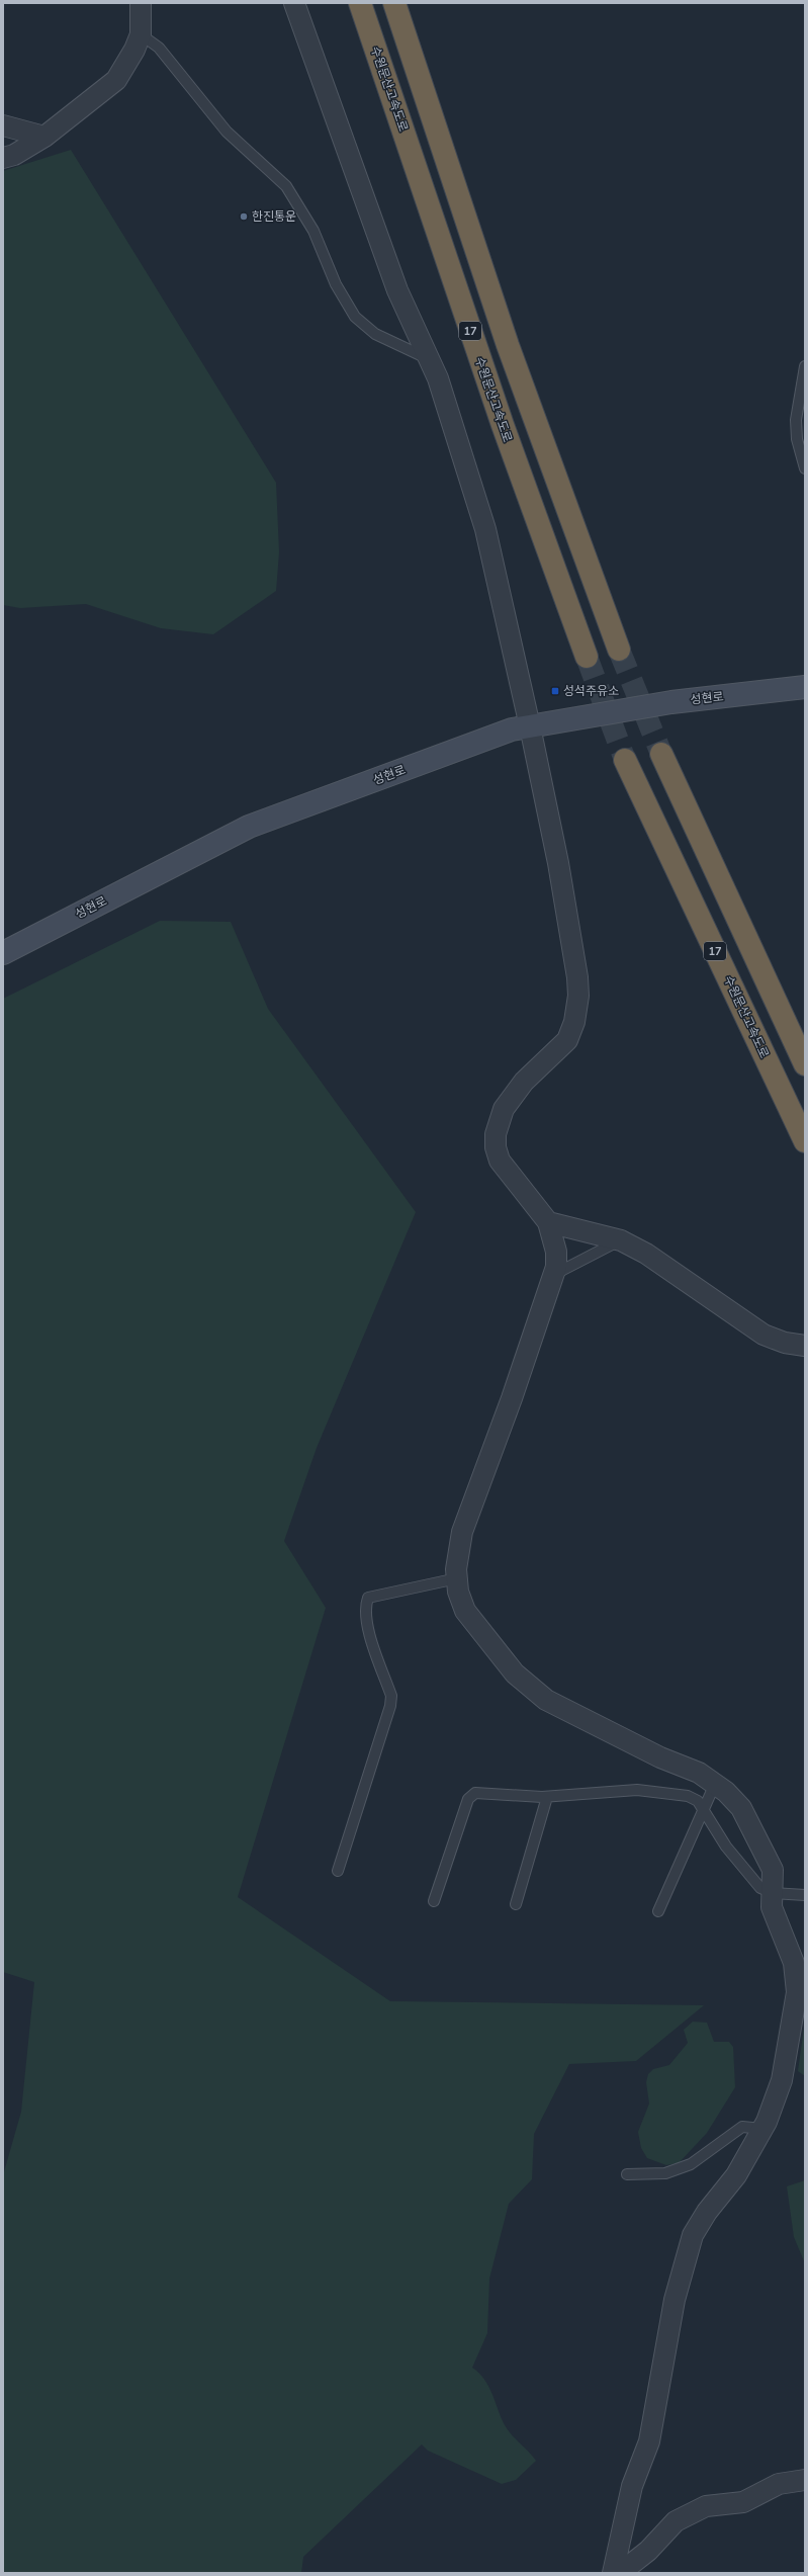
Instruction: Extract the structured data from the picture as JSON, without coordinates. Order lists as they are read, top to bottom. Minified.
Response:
{"streets":{"highway":["수원문산고속도로","17"],"main road":["성현로"]},"places":{"other":["한진통운"],"transit":["성석주유소"]}}
